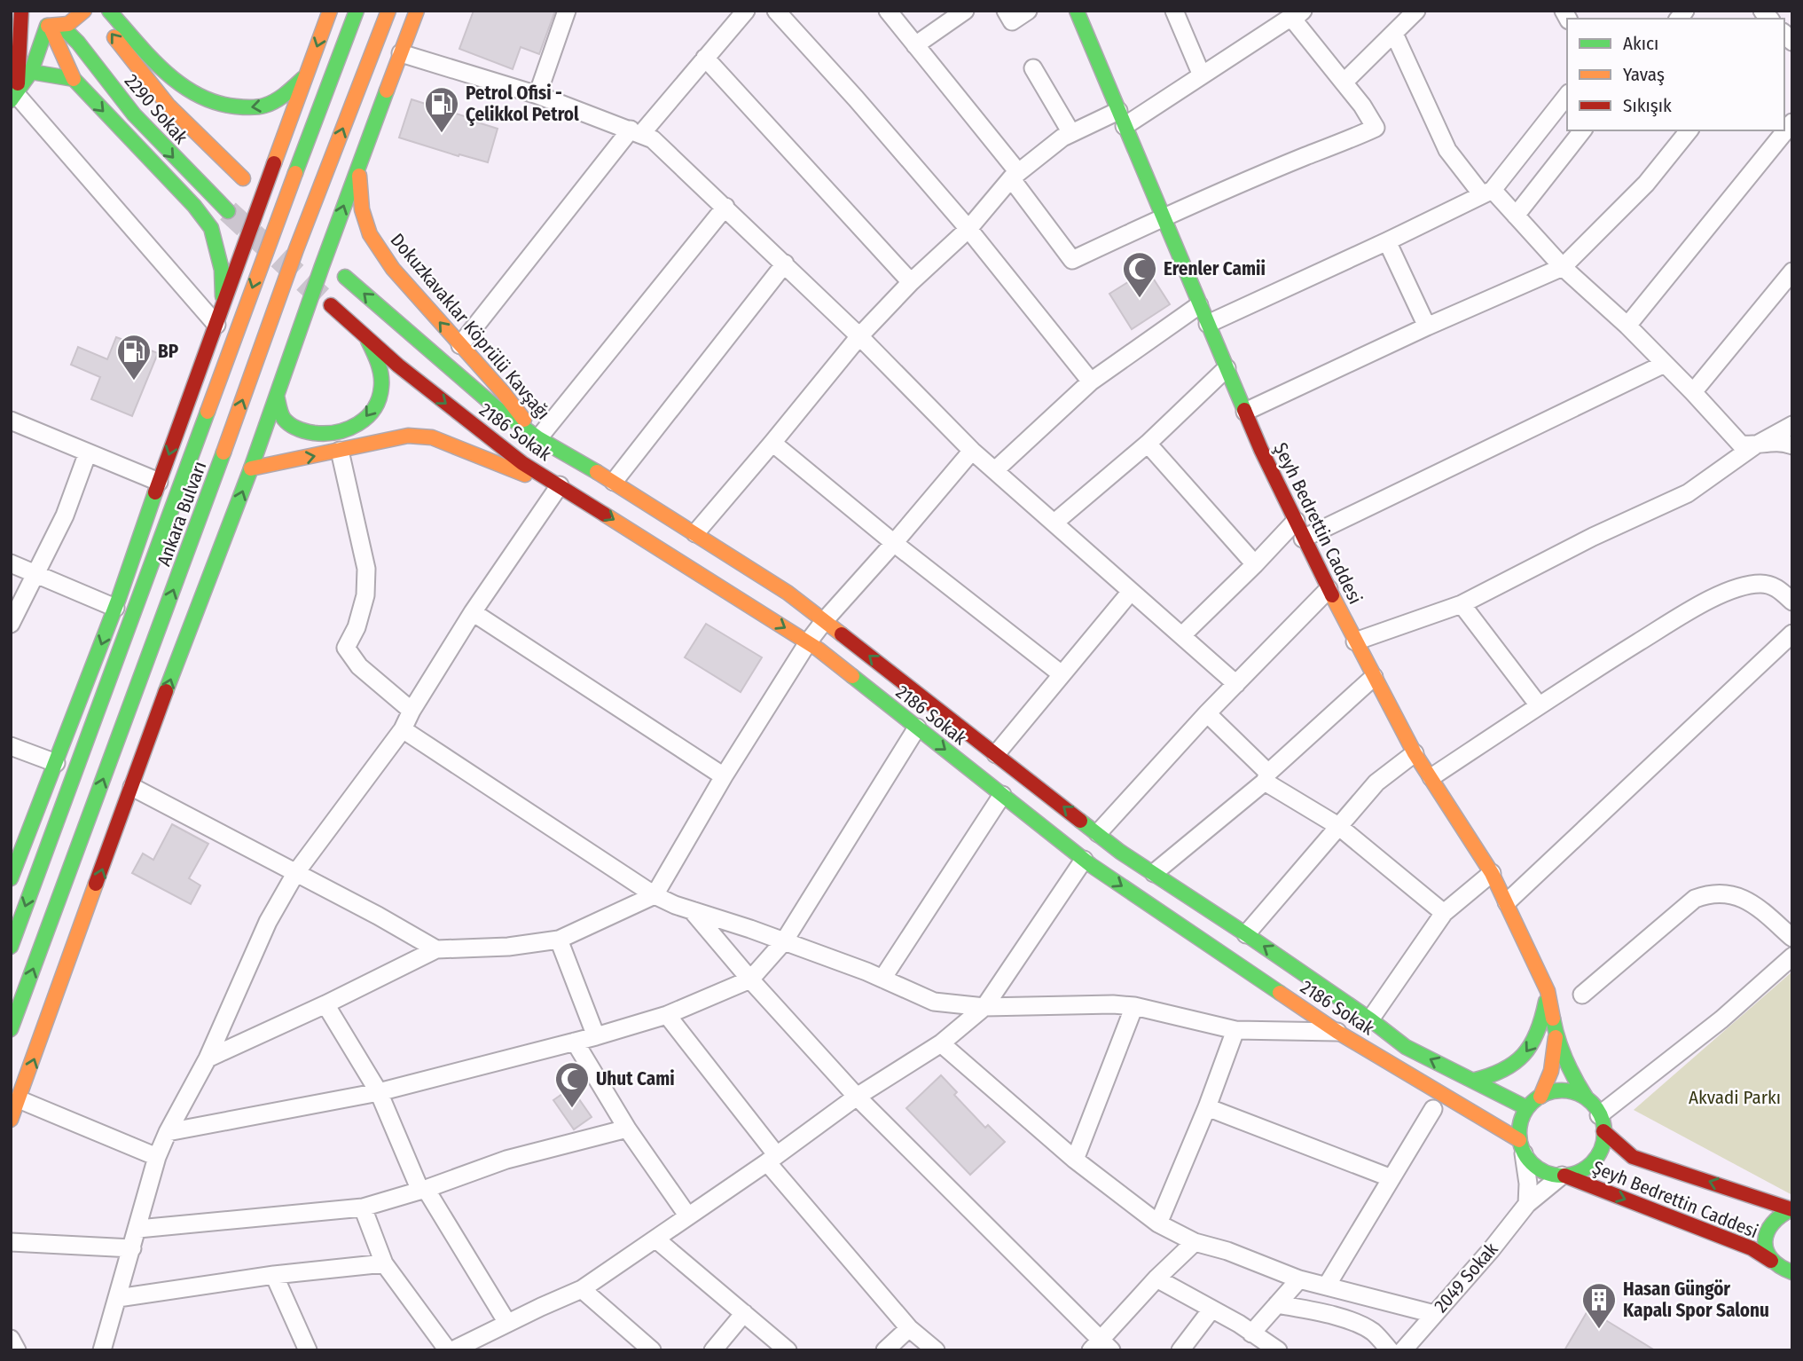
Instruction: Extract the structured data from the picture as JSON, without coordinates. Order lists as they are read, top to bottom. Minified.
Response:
{"streets":{"main road":["2290 Sokak","Dokuzkavaklar Köprülü Kavşağı","2186 Sokak","Ankara Bulvarı","Şeyh Bedrettin Caddesi"],"street":["2049 Sokak"]},"crossings":[["Dokuzkavaklar Köprülü Kavşağı","2186 Sokak"],["2186 Sokak","Şeyh Bedrettin Caddesi"],["2186 Sokak","2049 Sokak"],["Şeyh Bedrettin Caddesi","2049 Sokak"]],"one_way":["Dokuzkavaklar Köprülü Kavşağı"],"parks":["Akvadi Parkı"],"places":{"fuel station":["Petrol Ofisi - Çelikkol Petrol","BP"],"mosque":["Erenler Camii","Uhut Cami"],"building":["Hasan Güngör Kapalı Spor Salonu"]},"legend":["Akıcı","Yavaş","Sıkışık"]}
